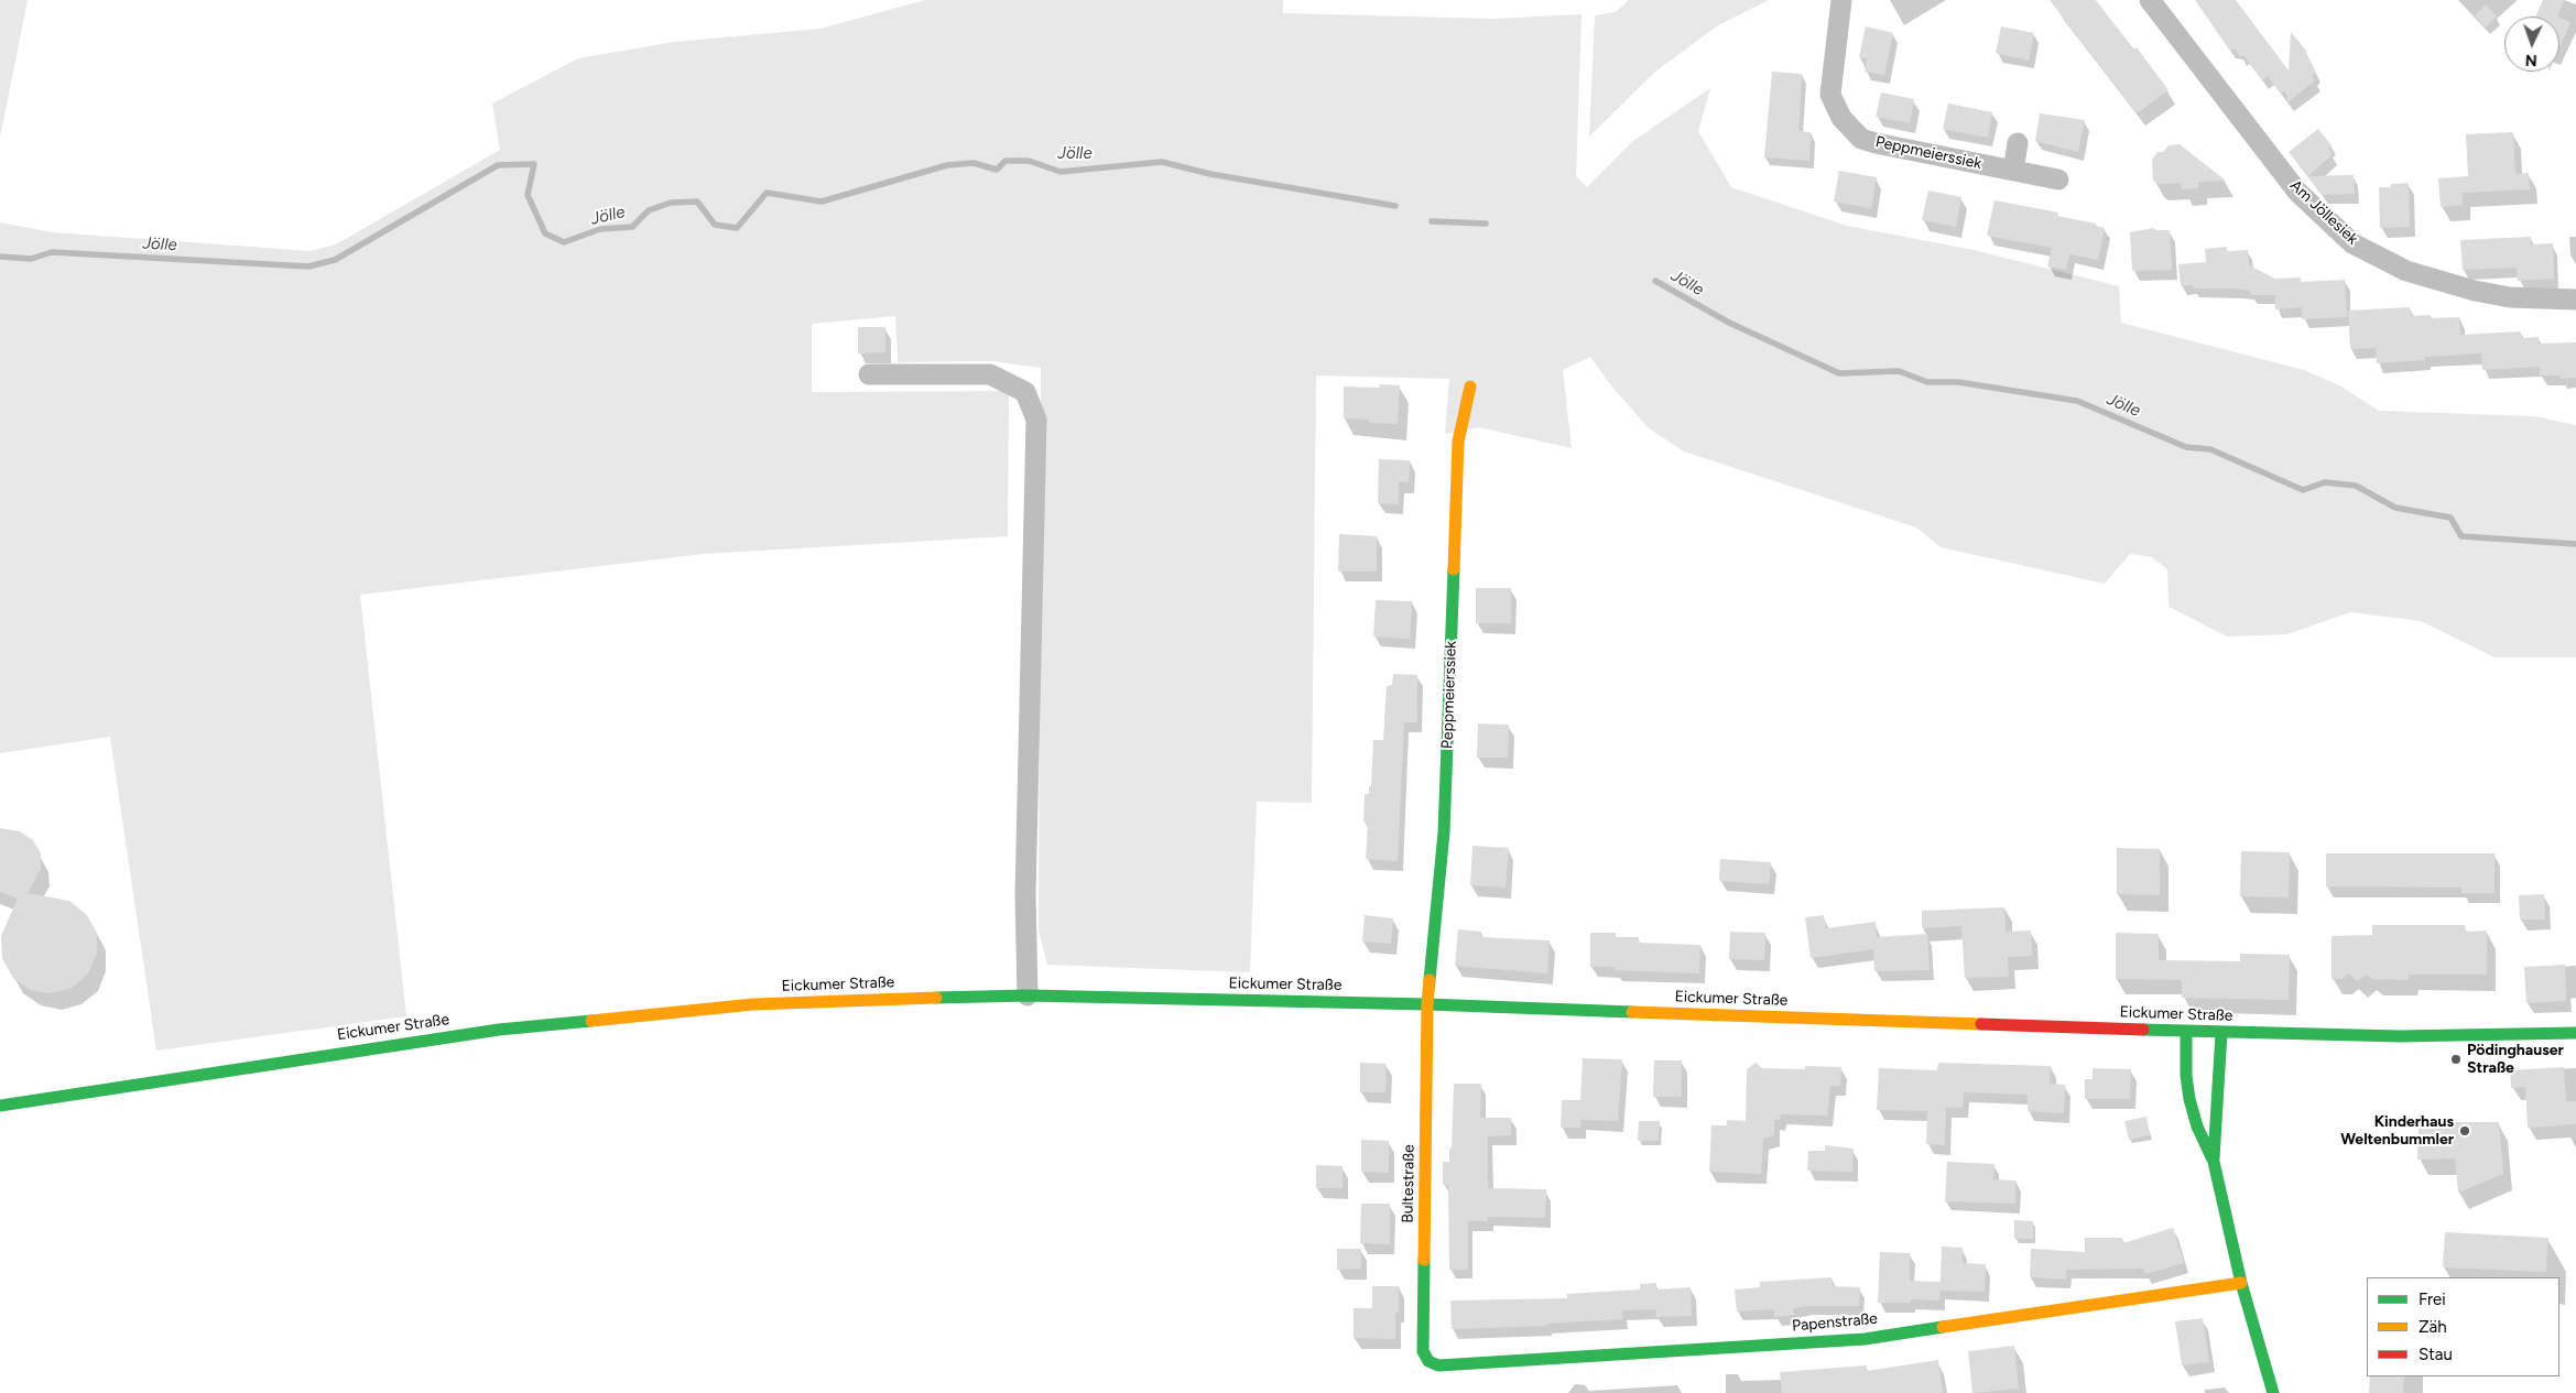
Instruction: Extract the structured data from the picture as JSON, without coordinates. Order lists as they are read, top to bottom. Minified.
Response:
{"streets":{"main road":["Peppmeierssiek","Eickumer Straße","Bultestraße","Papenstraße"],"street":["Am Jöllesiek"]},"crossings":[["Peppmeierssiek","Eickumer Straße"],["Peppmeierssiek","Bultestraße"],["Eickumer Straße","Bultestraße"],["Bultestraße","Papenstraße"]],"water":["Jölle"],"places":["Pödinghauser Straße","Kinderhaus Weltenbummler"],"legend":["Frei","Zäh","Stau"],"north":"bottom"}
